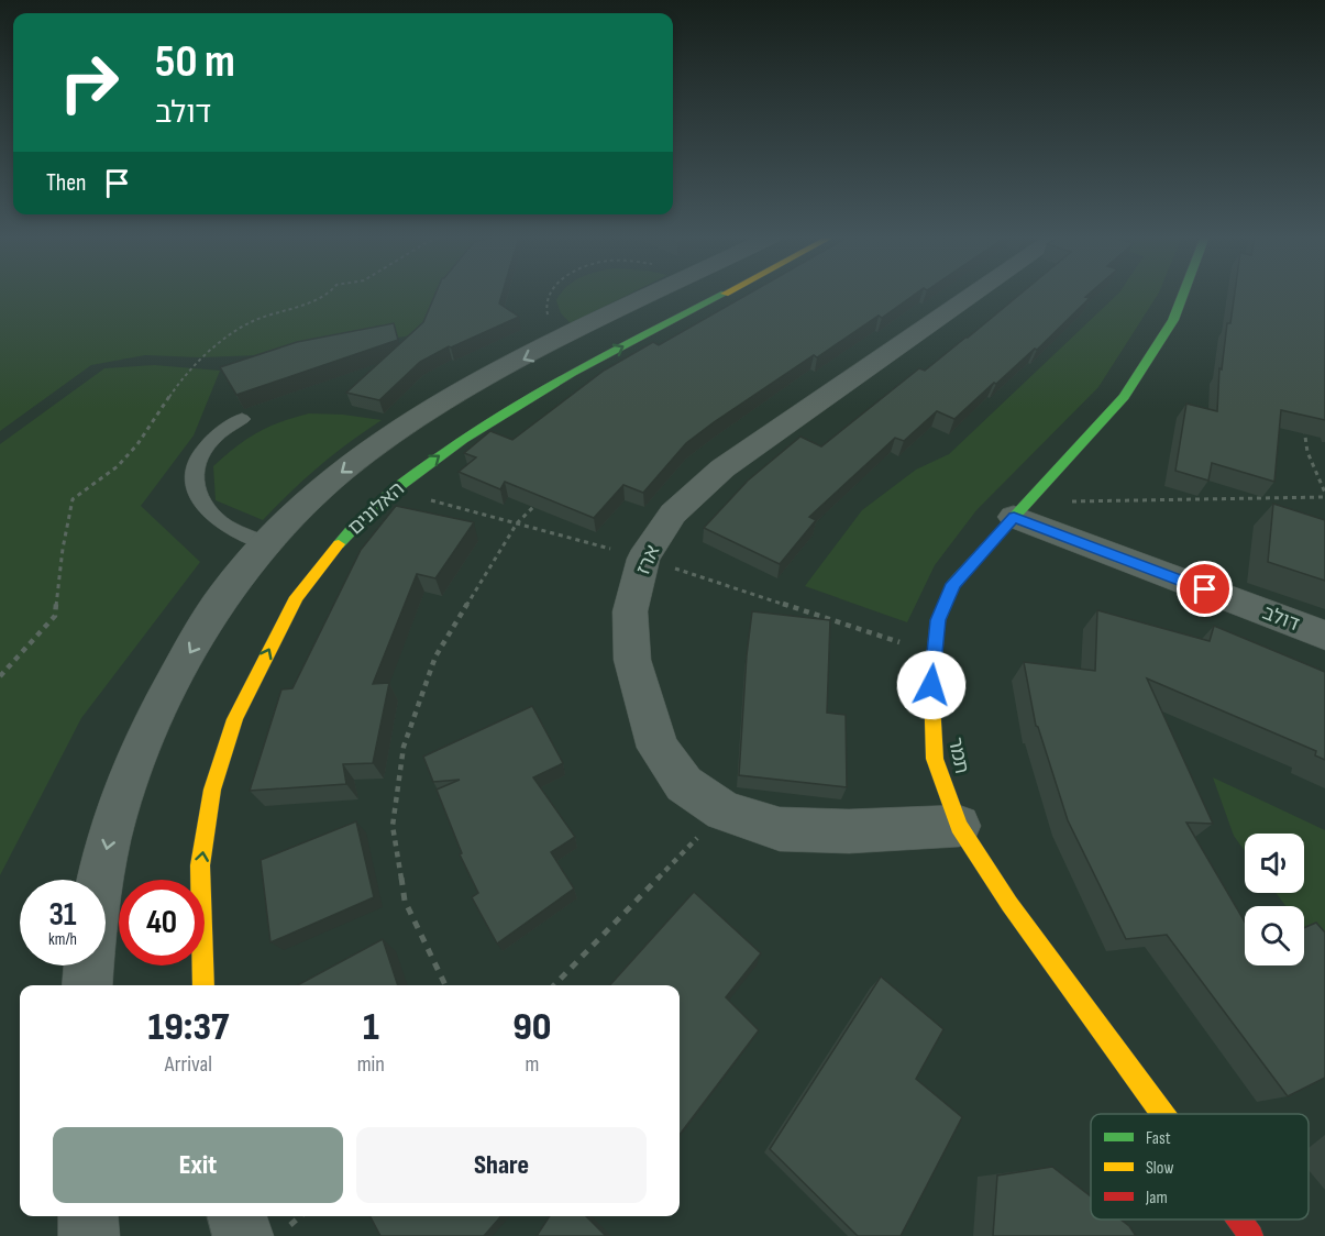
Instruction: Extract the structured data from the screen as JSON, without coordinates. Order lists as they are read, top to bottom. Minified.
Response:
{"streets":{"street":["האלונים","ארז","דולב","תמר"]},"crossings":[["ארז","תמר"],["דולב","תמר"]],"legend":["Fast","Slow","Jam"],"page":{"turn":["50 m","דולב"],"then":"Then","speed":"31 km/h","limit":"40","eta":["19:37","Arrival","1","min","90","m"],"buttons":["Exit","Share"]}}
